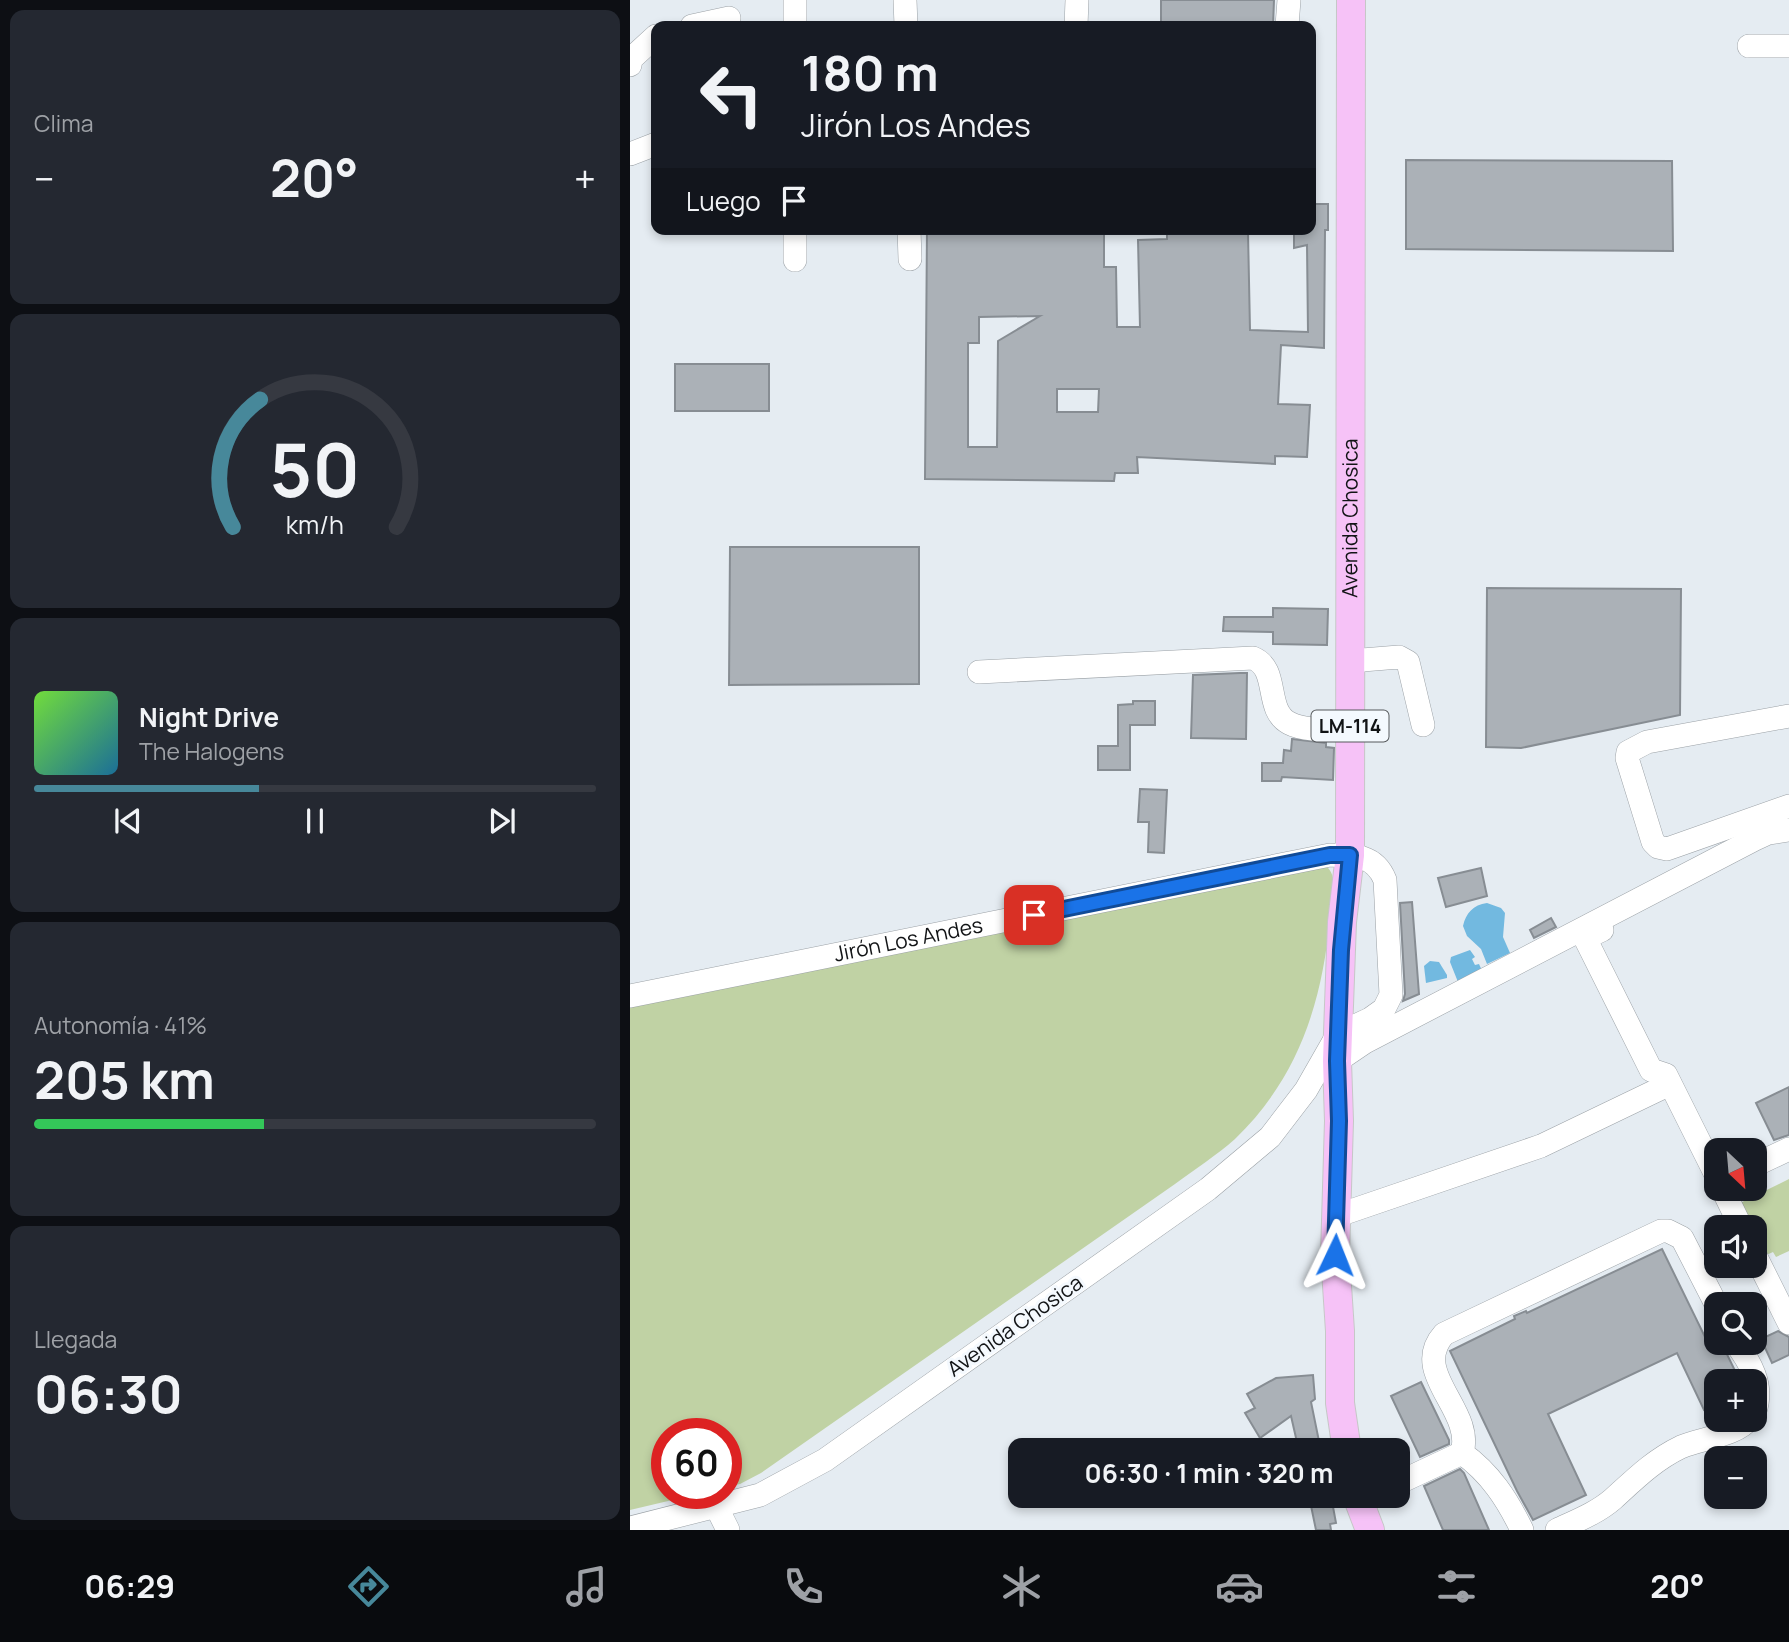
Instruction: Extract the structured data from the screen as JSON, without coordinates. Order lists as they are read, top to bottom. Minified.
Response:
{"streets":{"main road":["Avenida Chosica","LM-114"],"street":["Jirón Los Andes"]},"crossings":[["Avenida Chosica","Jirón Los Andes"]],"north":"bottom right","page":{"tile":["Clima",["Autonomía · 41%","205 km"],["Llegada","06:30"]],"turn":["180 m","Jirón Los Andes"],"heat":["−","20°","+"],"then":"Luego","song":["Night Drive","The Halogens"],"map_buttons":["+","−"],"limit":"60","trip":"06:30 · 1 min · 320 m","tabs":["06:29","20°"],"gauge":["50","km/h"]}}
